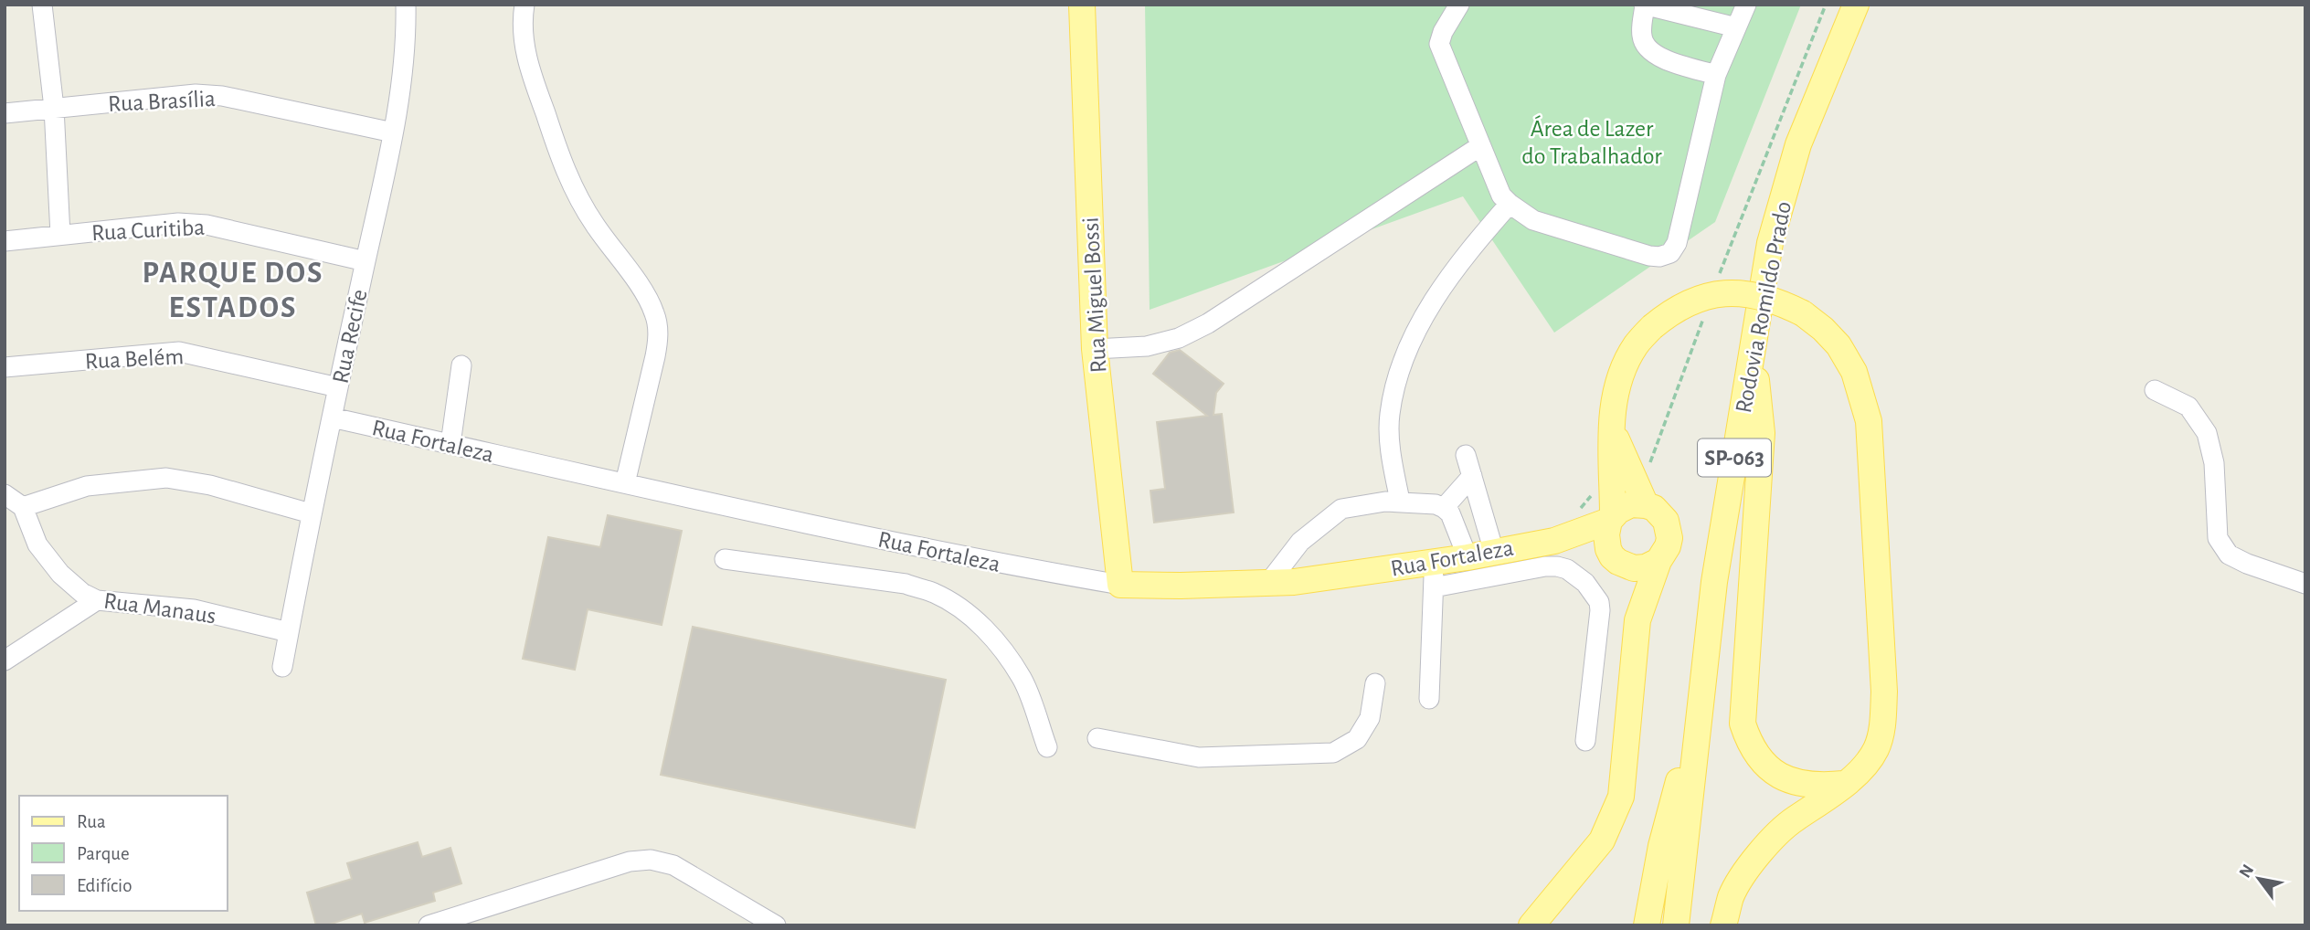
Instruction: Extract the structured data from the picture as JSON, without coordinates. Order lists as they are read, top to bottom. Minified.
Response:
{"streets":{"main road":["Rua Miguel Bossi","Rodovia Romildo Prado","Rua Fortaleza","SP-063"],"street":["Rua Brasília","Rua Curitiba","Rua Recife","Rua Belém","Rua Manaus"]},"crossings":[["Rua Brasília","Rua Recife"],["Rua Curitiba","Rua Recife"],["Rua Miguel Bossi","Rua Fortaleza"],["Rua Recife","Rua Belém"],["Rua Recife","Rua Fortaleza"],["Rua Recife","Rua Manaus"]],"districts":["PARQUE DOS ESTADOS"],"parks":["Área de Lazer do Trabalhador"],"legend":["Rua","Parque","Edifício"],"north":"top left"}
